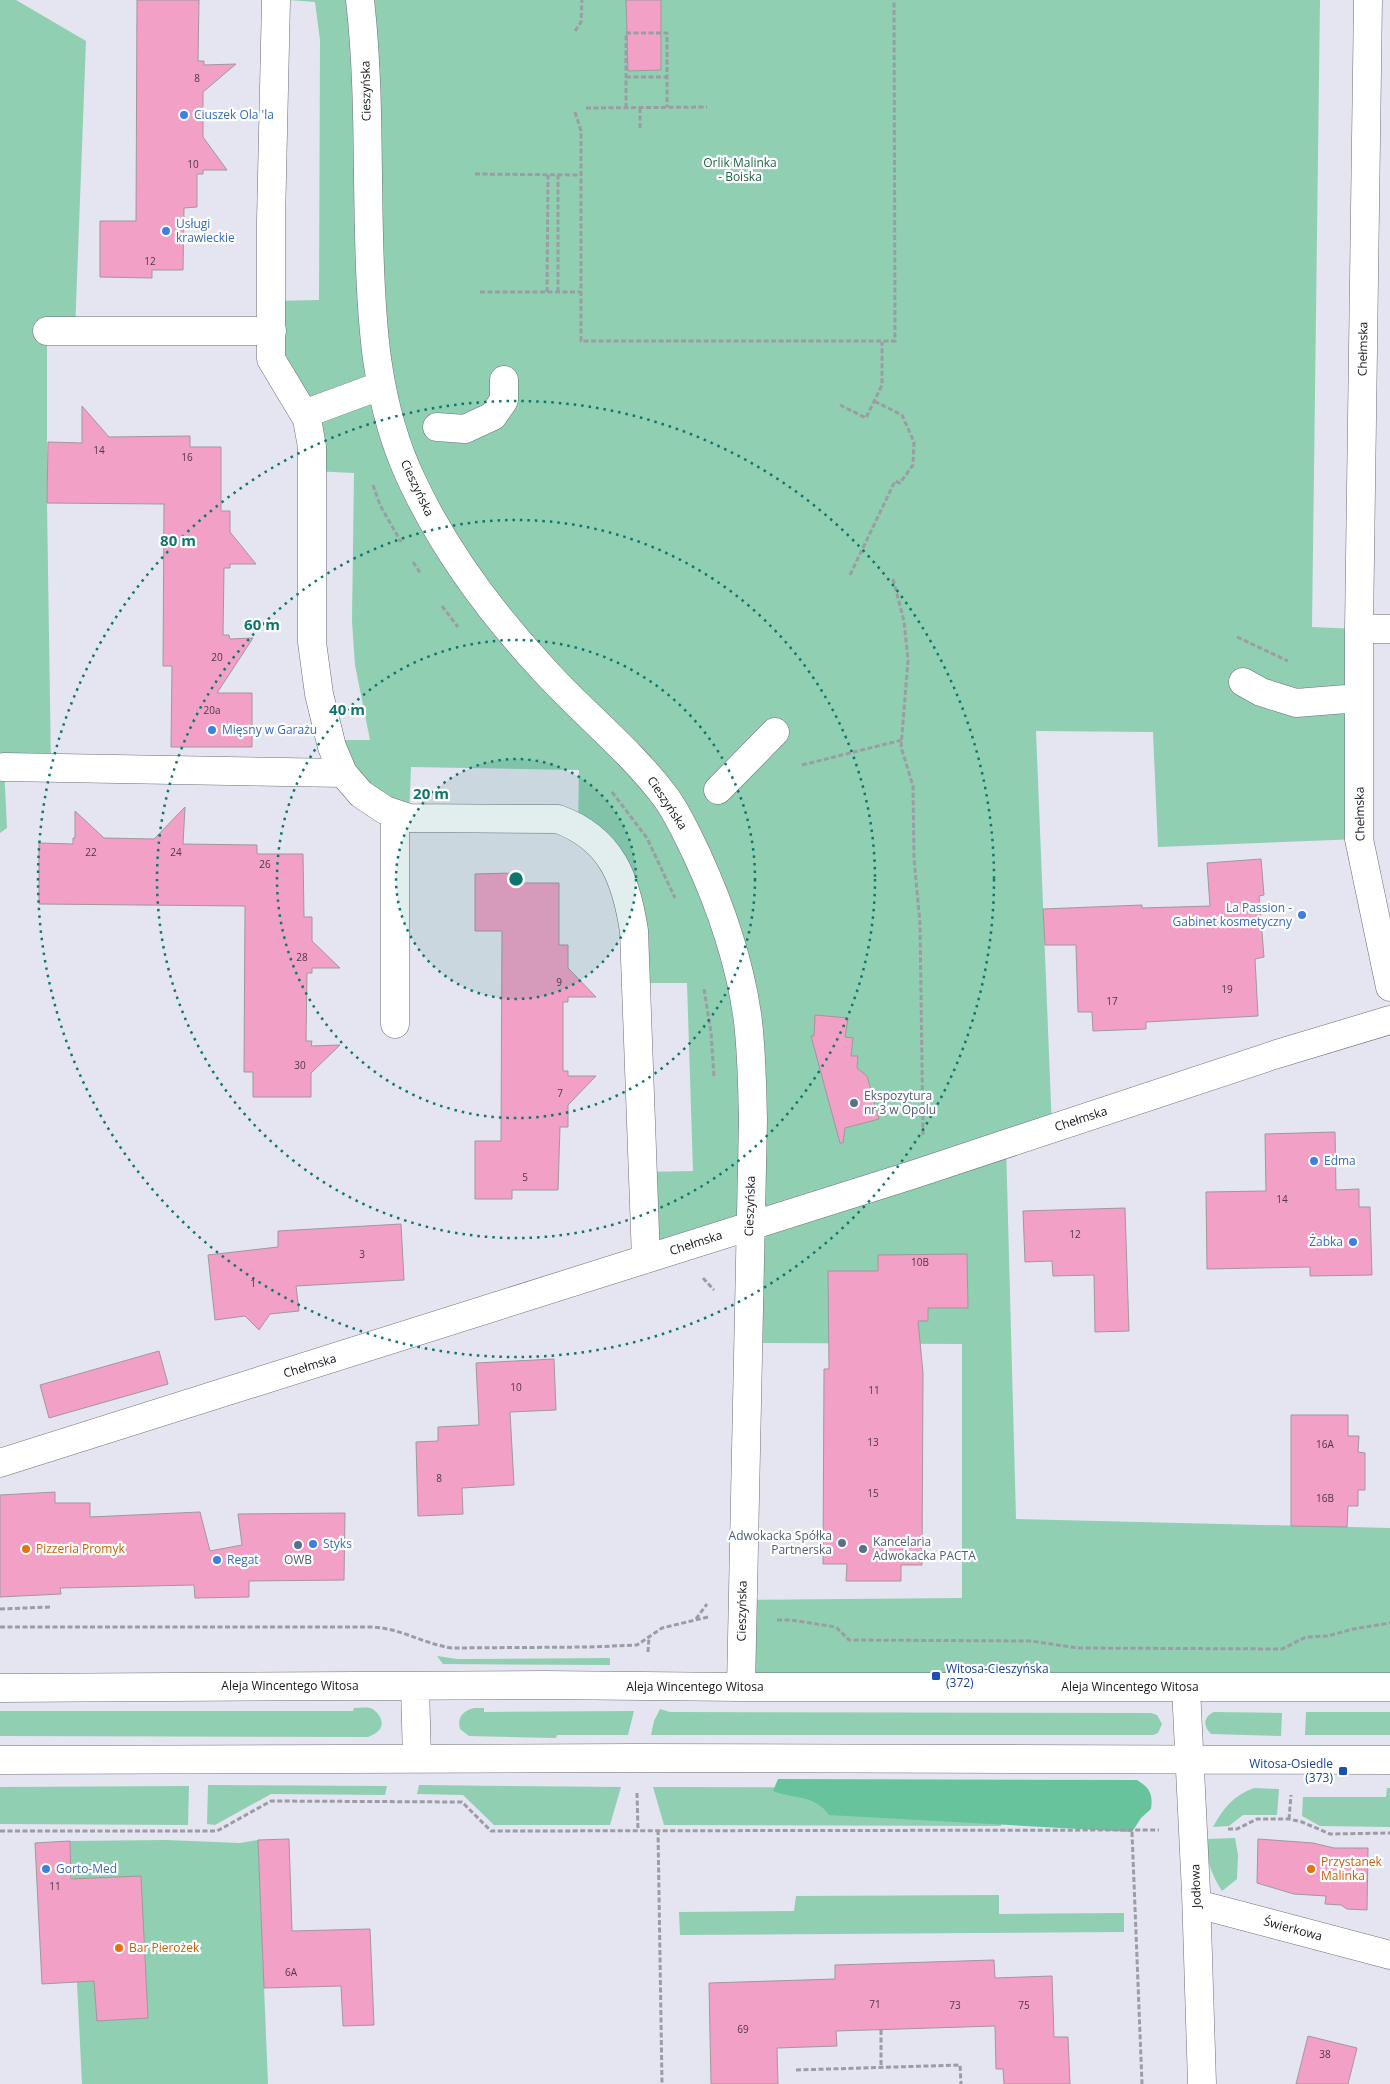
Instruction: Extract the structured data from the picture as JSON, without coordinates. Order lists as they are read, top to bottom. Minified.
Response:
{"streets":{"street":["Cieszyńska","Chełmska","Aleja Wincentego Witosa","Jodłowa","Świerkowa"]},"crossings":[["Cieszyńska","Chełmska"],["Cieszyńska","Aleja Wincentego Witosa"],["Aleja Wincentego Witosa","Jodłowa"],["Jodłowa","Świerkowa"]],"parks":["Orlik Malinka - Boiska"],"places":{"other":["Ciuszek Ola 'la","Usługi krawieckie","Mięsny w Garażu","La Passion - Gabinet kosmetyczny","Ekspozytura nr 3 w Opolu","Edma","Żabka","Adwokacka Spółka Partnerska","Styks","OWB","Pizzeria Promyk","Kancelaria Adwokacka PACTA","Regat","Gorto-Med","Przystanek Malinka","Bar Pierożek"],"transit":["Witosa-Cieszyńska (372)","Witosa-Osiedle (373)"]},"house_numbers":["8","10","12","14","16","20","20a","22","24","26","28","9","19","17","30","7","5","14","12","3","10B","1","10","11","13","16A","8","15","16B","11","6A","71","73","75","69","38"],"rings":["80 m","60 m","40 m","20 m"]}
